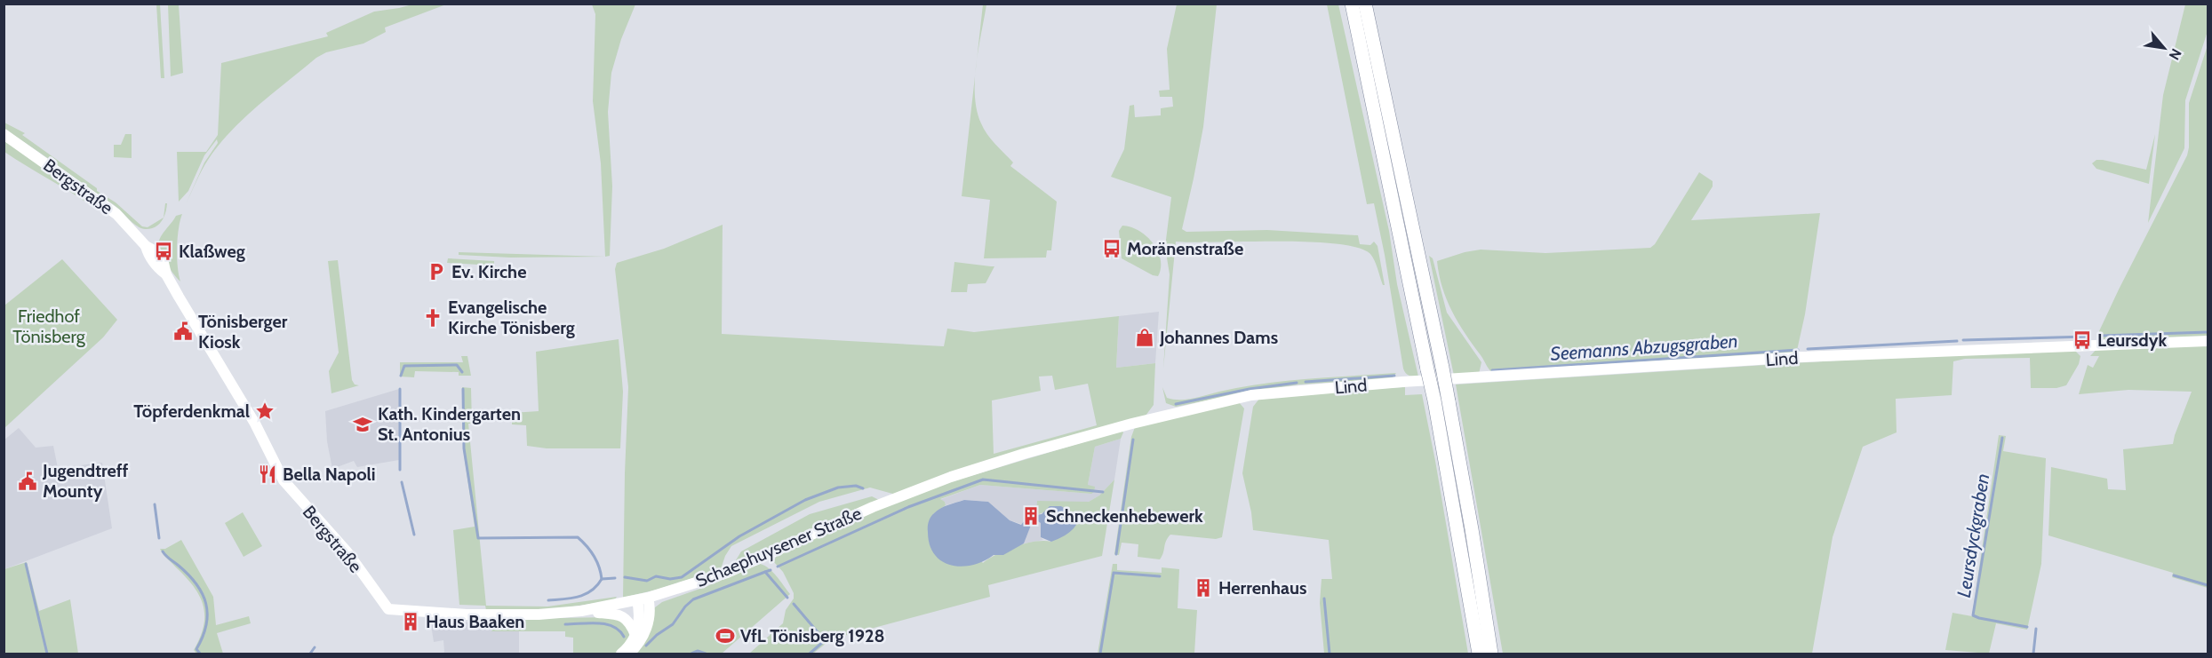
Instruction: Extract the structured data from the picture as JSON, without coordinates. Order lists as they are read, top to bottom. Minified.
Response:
{"streets":{"main road":["Bergstraße","Lind","Schaephuysener Straße"]},"crossings":[["Bergstraße","Schaephuysener Straße"],["Lind","Schaephuysener Straße"]],"water":["Seemanns Abzugsgraben","Leursdyckgraben"],"parks":["Friedhof Tönisberg"],"places":{"bus stop":["Moränenstraße","Klaßweg","Leursdyk"],"parking":["Ev. Kirche"],"church":["Evangelische Kirche Tönisberg"],"public building":["Tönisberger Kiosk","Jugendtreff Mounty"],"shop":["Johannes Dams"],"place":["Töpferdenkmal"],"school or university":["Kath. Kindergarten St. Antonius"],"restaurant":["Bella Napoli"],"building":["Schneckenhebewerk","Herrenhaus","Haus Baaken"],"sports":["VfL Tönisberg 1928"]},"north":"bottom right"}
